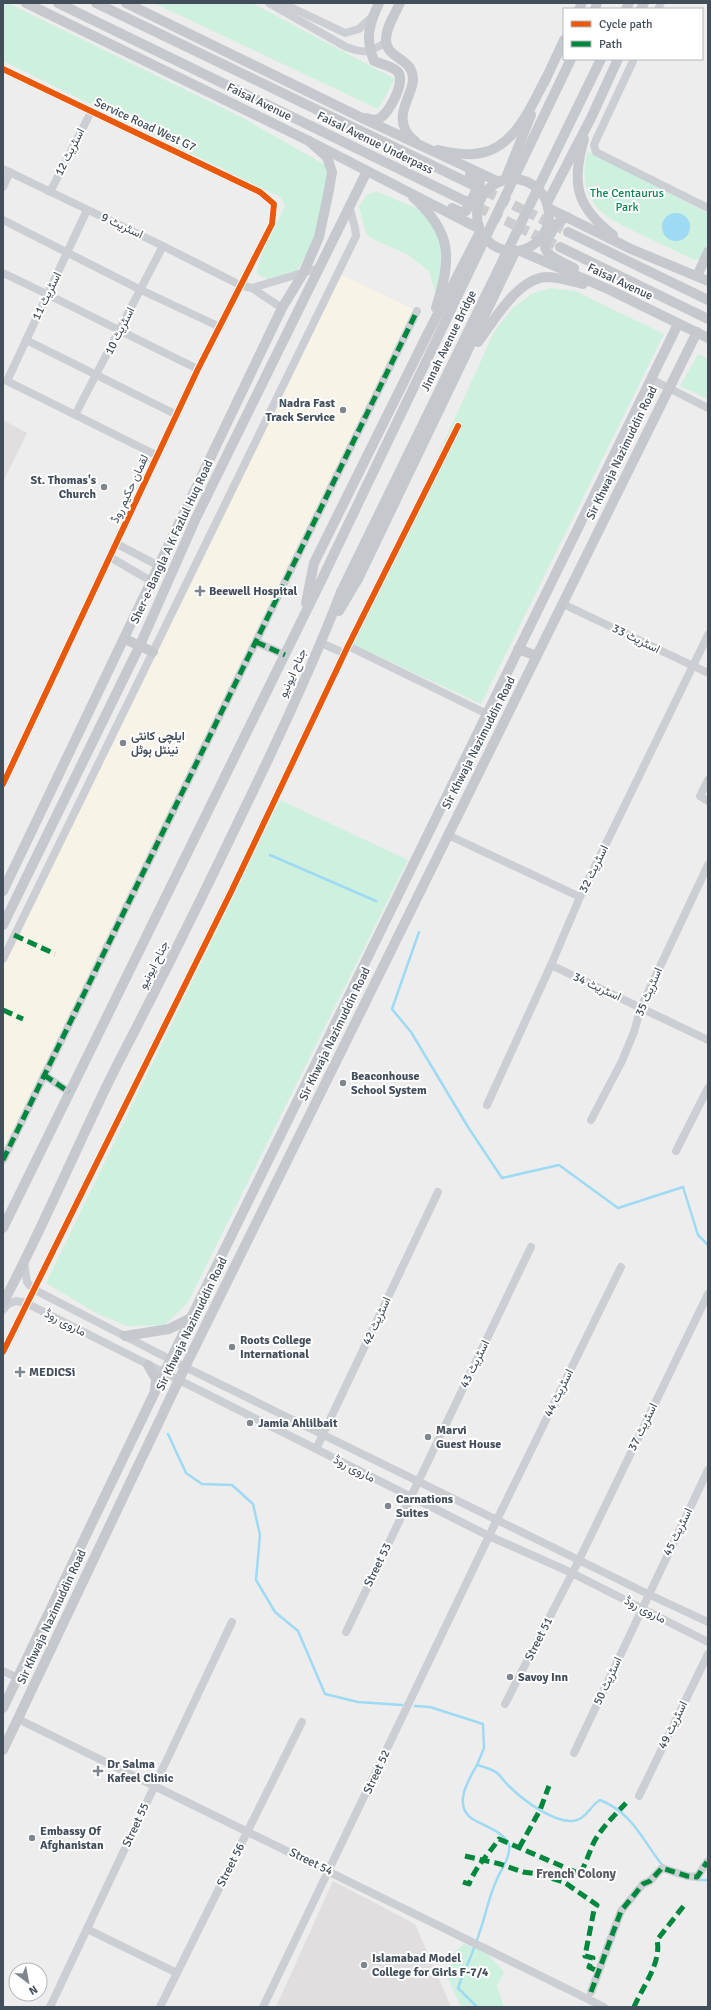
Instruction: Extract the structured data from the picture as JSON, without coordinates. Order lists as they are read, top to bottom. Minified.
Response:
{"streets":{"main road":["Faisal Avenue","Faisal Avenue Underpass","Jinnah Avenue Bridge","Sir Khwaja Nazimuddin Road","Sher-e-Bangla A K Fazlul Huq Road","جناح ایونیو"],"street":["Service Road West G7","اسٹریٹ 12","اسٹریٹ 9","اسٹریٹ 11","اسٹریٹ 10","لقمان حکیم روڈ","اسٹریٹ 33","اسٹریٹ 32","اسٹریٹ 34","اسٹریٹ 35","اسٹریٹ 42","ماروی روڈ","اسٹریٹ 43","اسٹریٹ 44","اسٹریٹ 37","اسٹریٹ 45","Street 53","Street 51","اسٹریٹ 50","اسٹریٹ 49","Street 52","Street 55","Street 54","Street 56"]},"crossings":[["Faisal Avenue","Sir Khwaja Nazimuddin Road"],["Faisal Avenue","Sher-e-Bangla A K Fazlul Huq Road"],["Service Road West G7","اسٹریٹ 12"],["Service Road West G7","لقمان حکیم روڈ"],["اسٹریٹ 12","اسٹریٹ 9"],["اسٹریٹ 9","اسٹریٹ 11"],["اسٹریٹ 9","اسٹریٹ 10"],["اسٹریٹ 9","لقمان حکیم روڈ"],["اسٹریٹ 11","اسٹریٹ 10"],["Jinnah Avenue Bridge","جناح ایونیو"],["Sir Khwaja Nazimuddin Road","اسٹریٹ 33"],["Sir Khwaja Nazimuddin Road","ماروی روڈ"],["Sir Khwaja Nazimuddin Road","Street 54"],["اسٹریٹ 33","اسٹریٹ 32"],["اسٹریٹ 32","اسٹریٹ 34"],["اسٹریٹ 34","اسٹریٹ 35"],["اسٹریٹ 42","ماروی روڈ"],["ماروی روڈ","اسٹریٹ 43"],["ماروی روڈ","اسٹریٹ 44"],["ماروی روڈ","اسٹریٹ 37"],["ماروی روڈ","اسٹریٹ 45"],["ماروی روڈ","Street 53"],["ماروی روڈ","Street 51"],["ماروی روڈ","اسٹریٹ 50"],["ماروی روڈ","Street 52"],["اسٹریٹ 43","Street 53"],["اسٹریٹ 44","Street 52"],["اسٹریٹ 37","Street 51"],["اسٹریٹ 45","اسٹریٹ 50"],["Street 52","Street 54"],["Street 55","Street 54"],["Street 54","Street 56"]],"districts":["French Colony"],"parks":["The Centaurus Park"],"places":{"other":["Nadra Fast Track Service","St. Thomas's Church","ایلچی کانٹی نینٹل ہوٹل","Beaconhouse School System","Roots College International","Jamia Ahlilbait","Marvi Guest House","Carnations Suites","Savoy Inn","Embassy Of Afghanistan","Islamabad Model College for Girls F-7/4"],"health":["Beewell Hospital","MEDICSi","Dr Salma Kafeel Clinic"]},"legend":["Cycle path","Path"],"north":"bottom right"}
